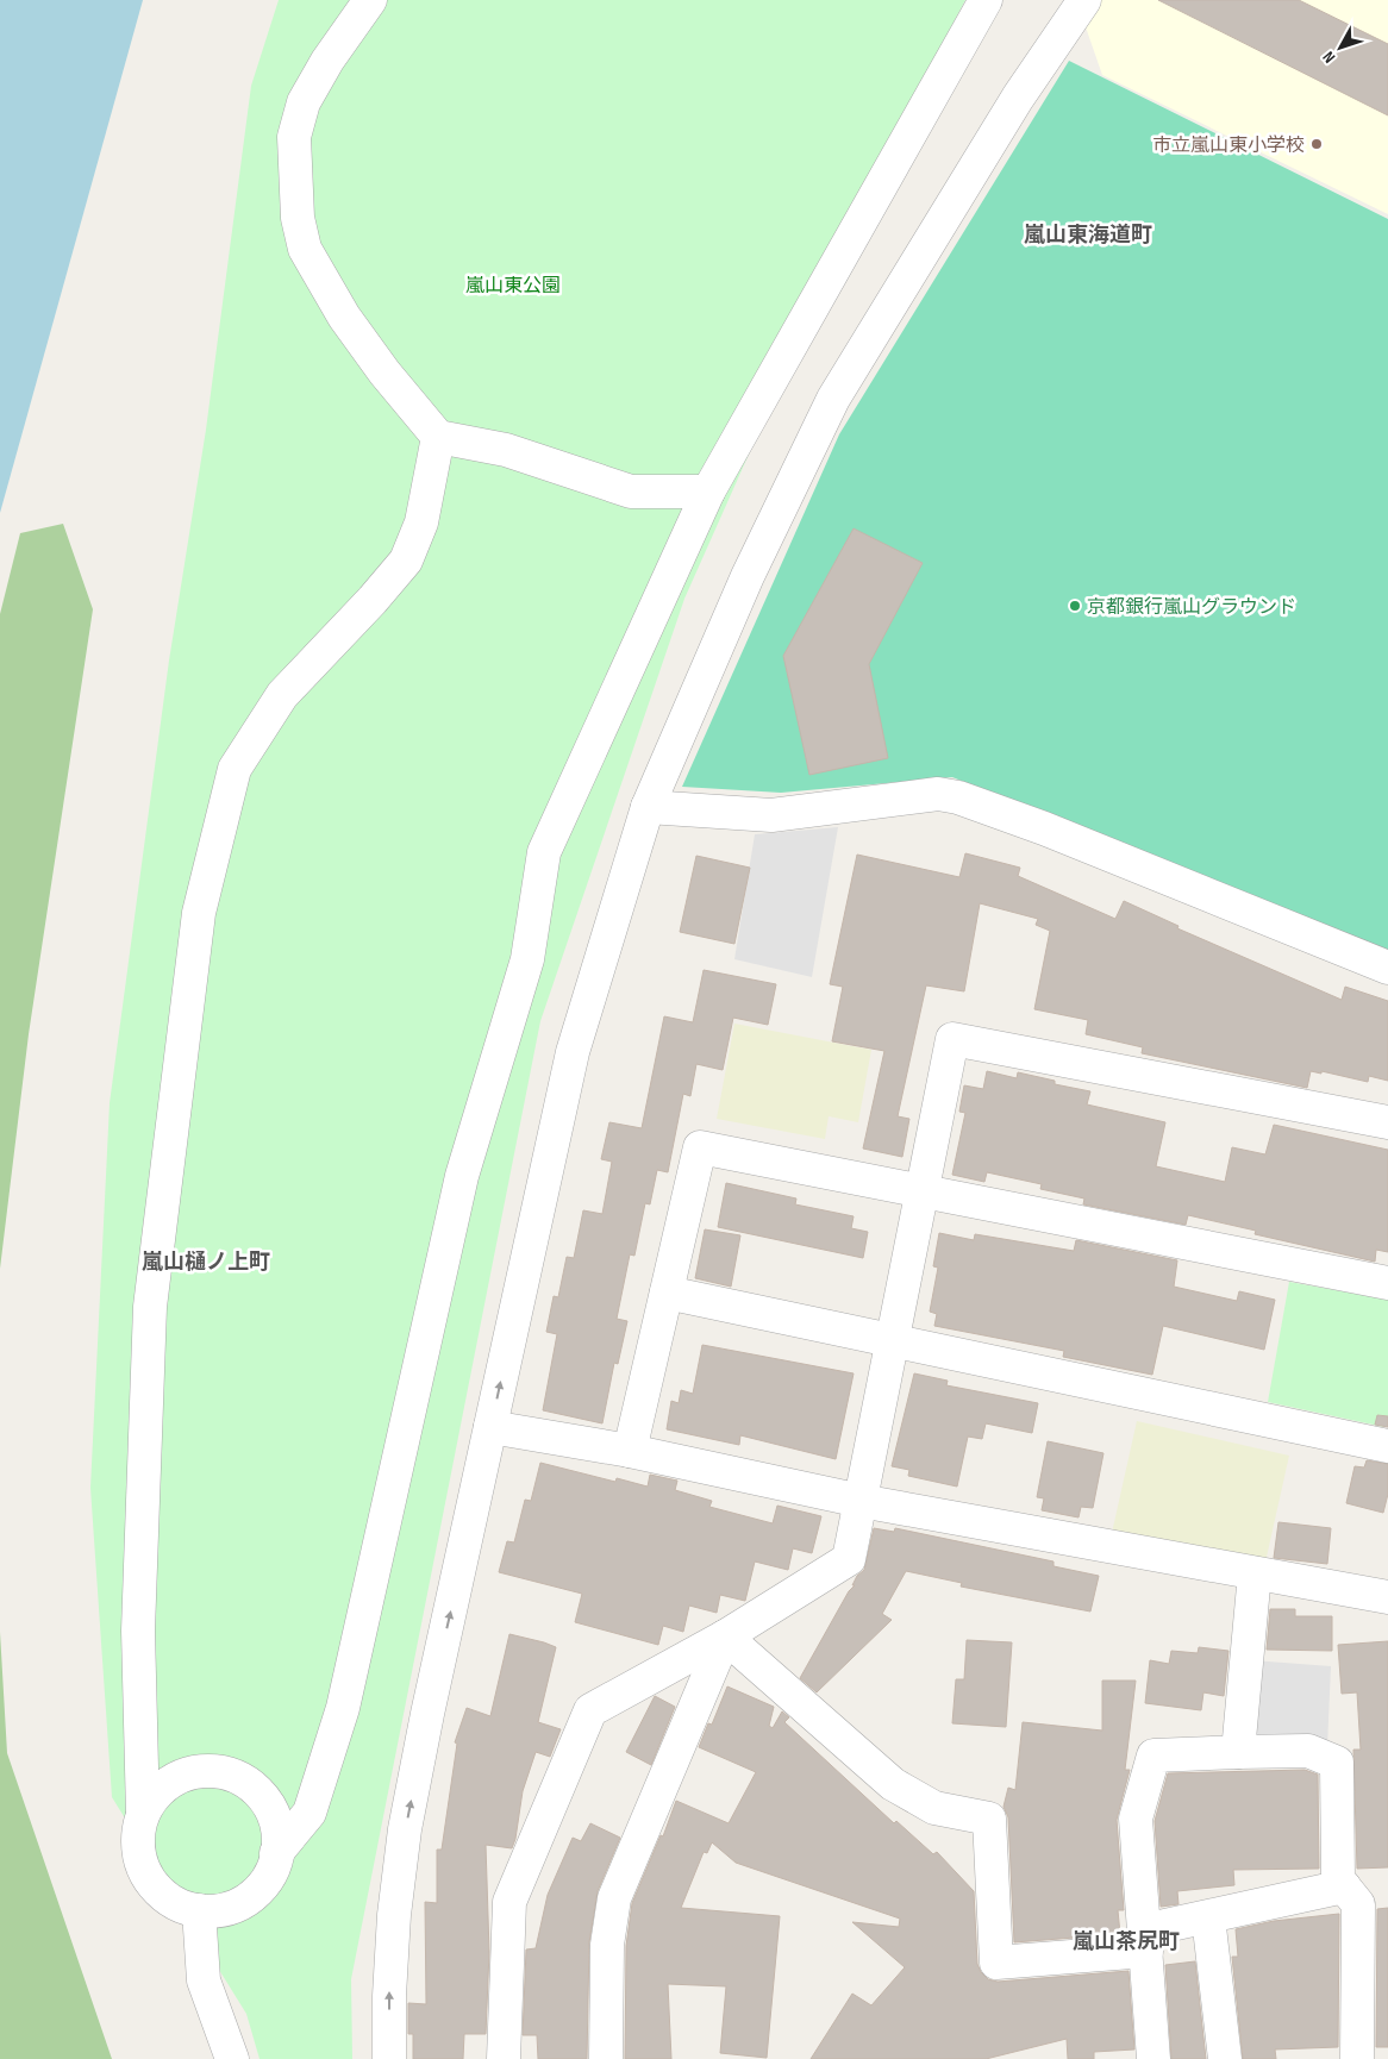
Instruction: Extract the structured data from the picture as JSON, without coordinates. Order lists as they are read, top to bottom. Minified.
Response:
{"districts":["嵐山東海道町","嵐山樋ノ上町","嵐山茶尻町"],"parks":["嵐山東公園"],"places":["市立嵐山東小学校","京都銀行嵐山グラウンド"],"north":"bottom left"}
